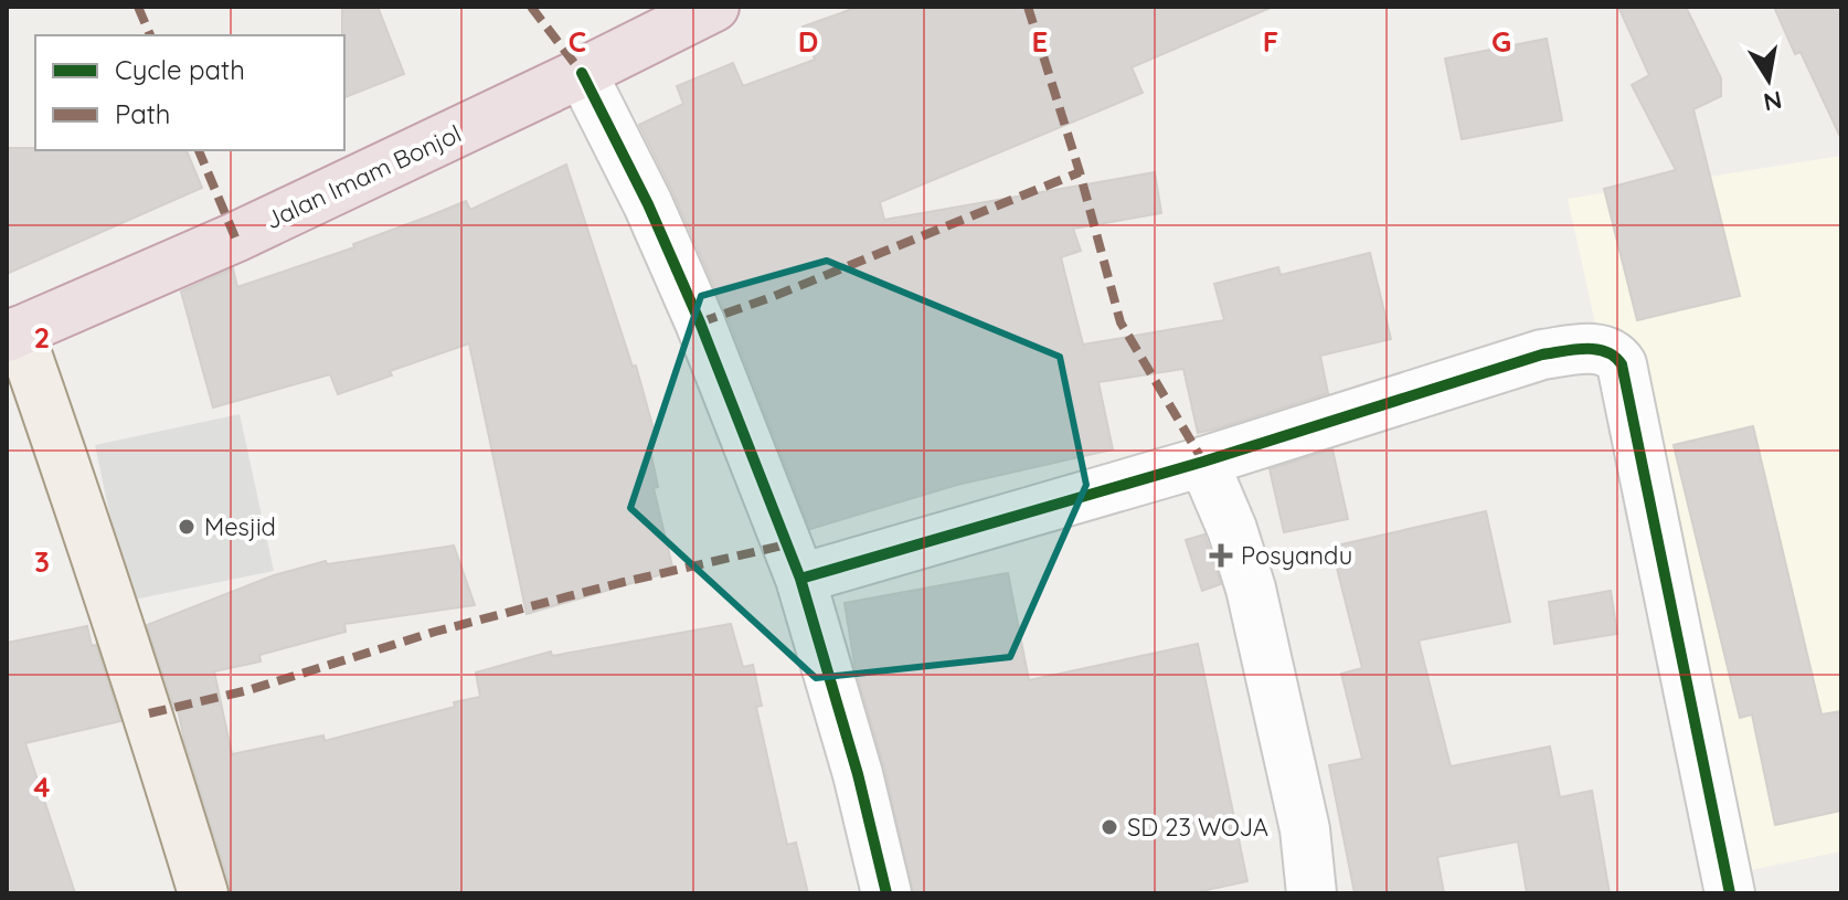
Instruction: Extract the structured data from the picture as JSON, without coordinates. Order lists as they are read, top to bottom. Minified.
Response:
{"streets":{"highway":["Jalan Imam Bonjol"]},"places":{"other":["Mesjid","SD 23 WOJA"],"health":["Posyandu"]},"legend":["Cycle path","Path"],"north":"bottom","grid":{"columns":["C","D","E","F","G"],"rows":["2","3","4"]}}
